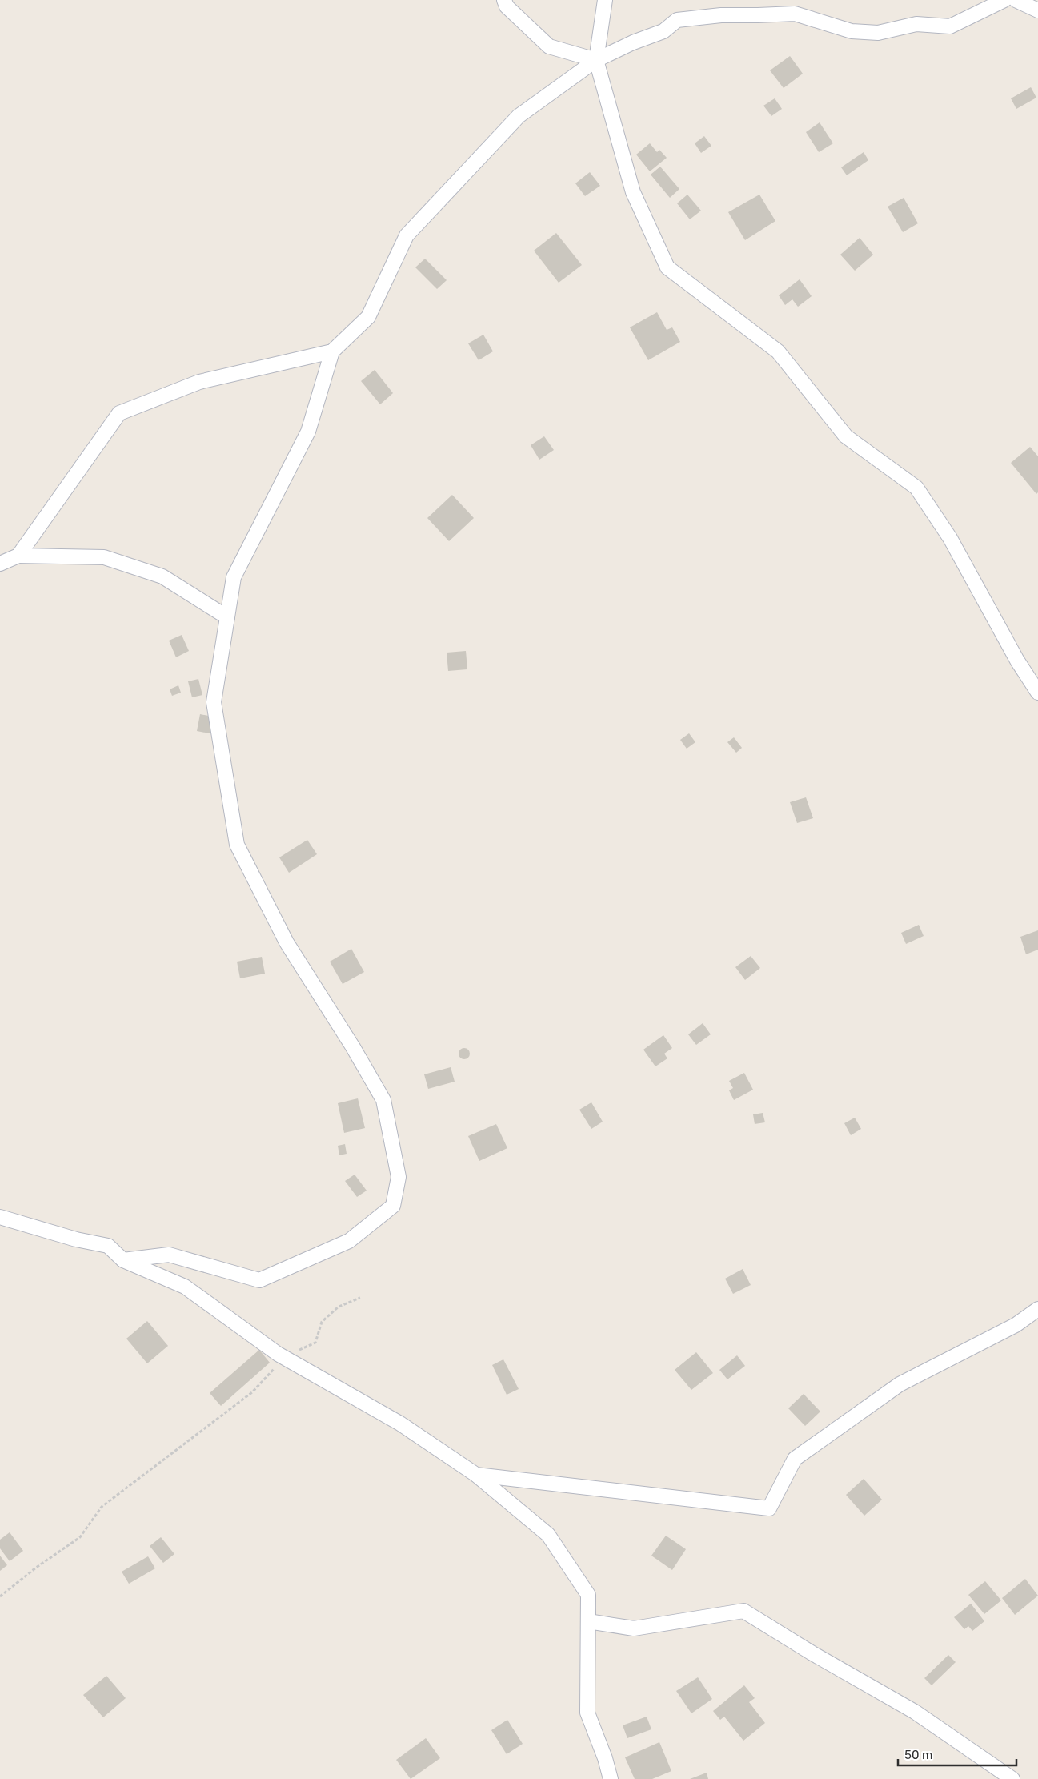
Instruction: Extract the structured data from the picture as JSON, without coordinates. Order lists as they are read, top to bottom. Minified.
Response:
{"scale_bar":"50 m"}
